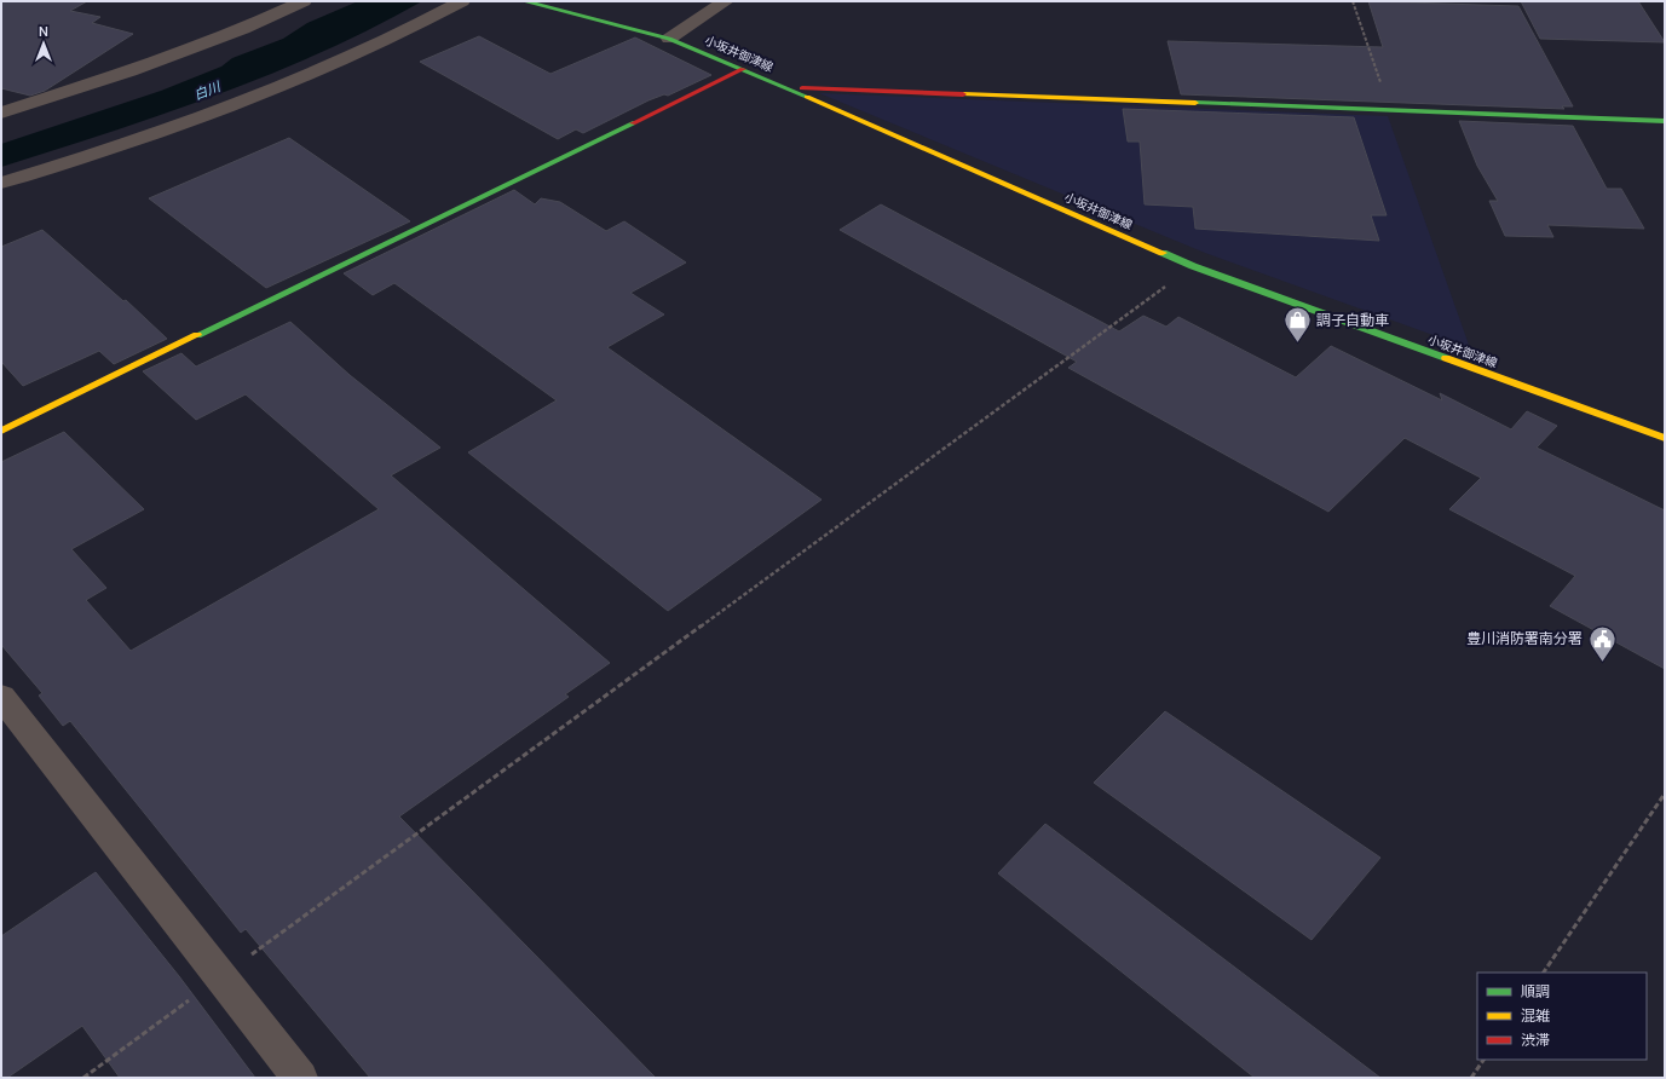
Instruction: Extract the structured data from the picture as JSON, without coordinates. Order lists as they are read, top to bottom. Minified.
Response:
{"streets":{"street":["小坂井御津線"]},"water":["白川"],"places":{"shop":["調子自動車"],"public building":["豊川消防署南分署"]},"legend":["順調","混雑","渋滞"],"north":"top"}
